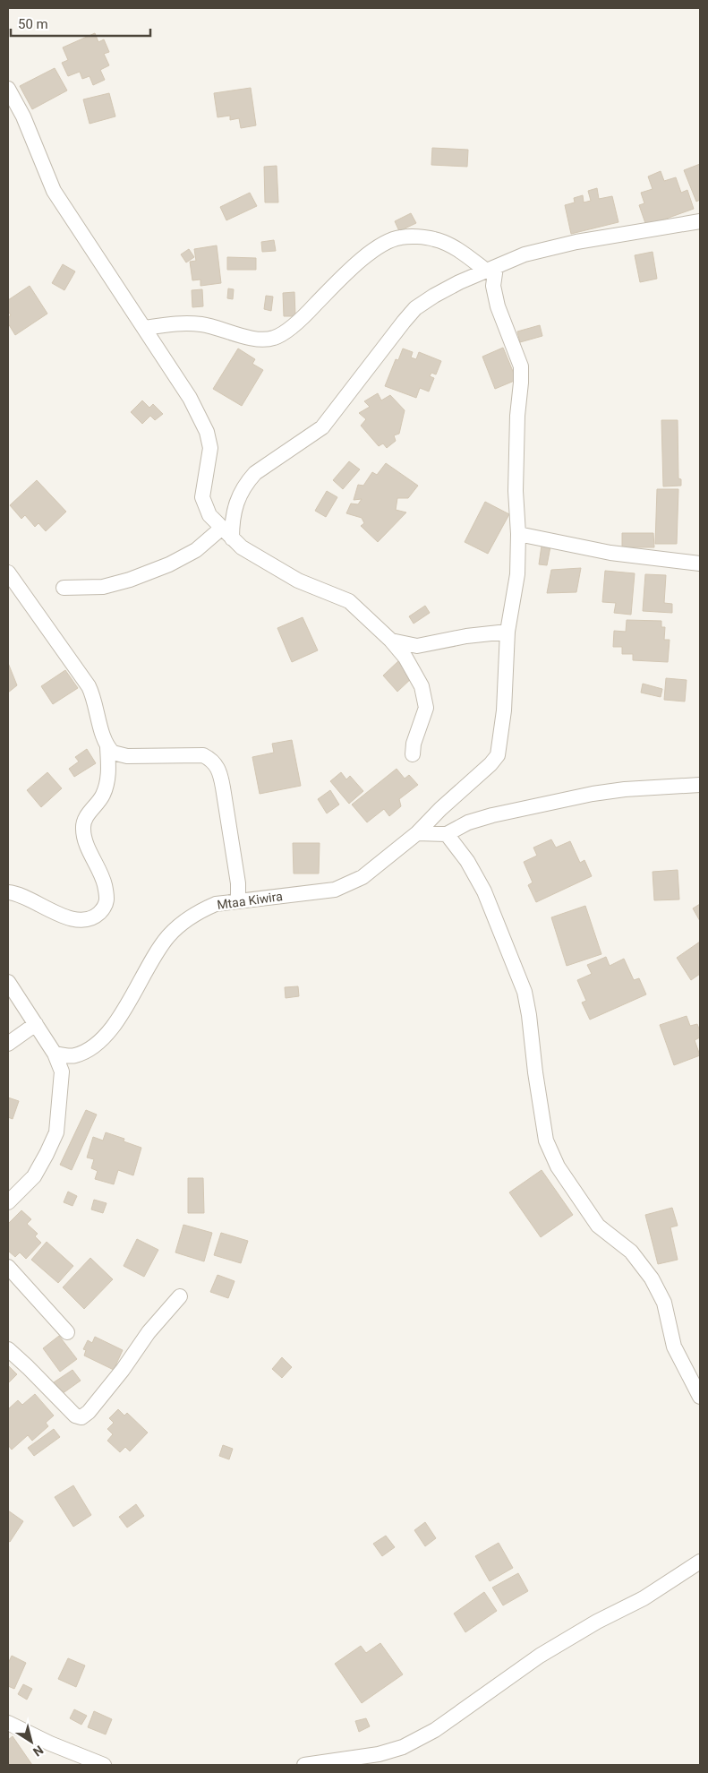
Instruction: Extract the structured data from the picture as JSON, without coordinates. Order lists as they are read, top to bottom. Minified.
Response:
{"streets":{"street":["Mtaa Kiwira"]},"scale_bar":"50 m","north":"bottom right"}
